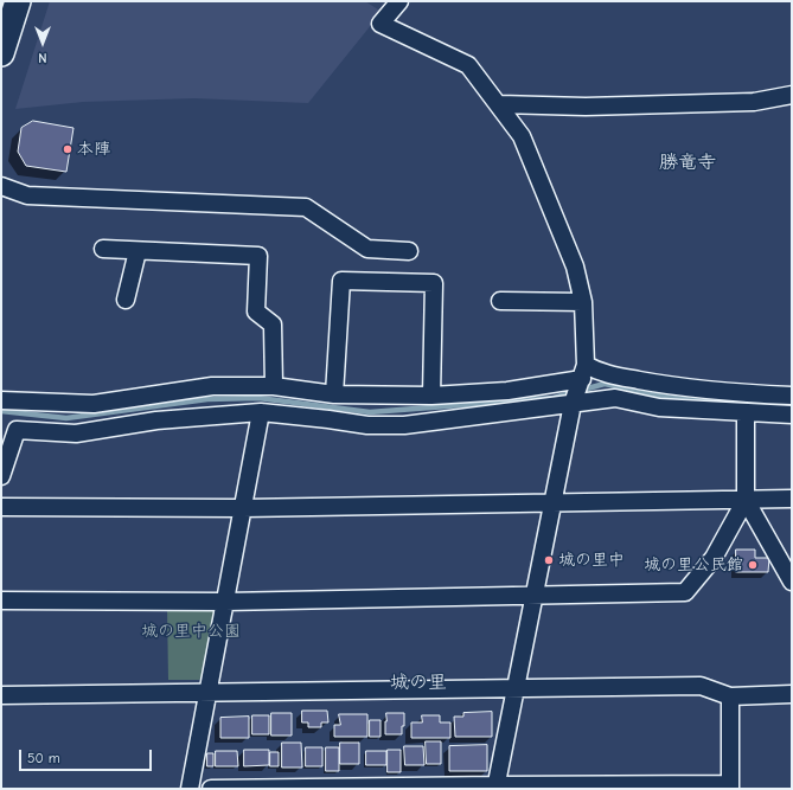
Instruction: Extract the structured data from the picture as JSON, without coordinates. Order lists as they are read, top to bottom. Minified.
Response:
{"districts":["勝竜寺","城の里"],"parks":["城の里中公園"],"places":["本陣","城の里中","城の里公民館"],"scale_bar":"50 m","north":"bottom"}
